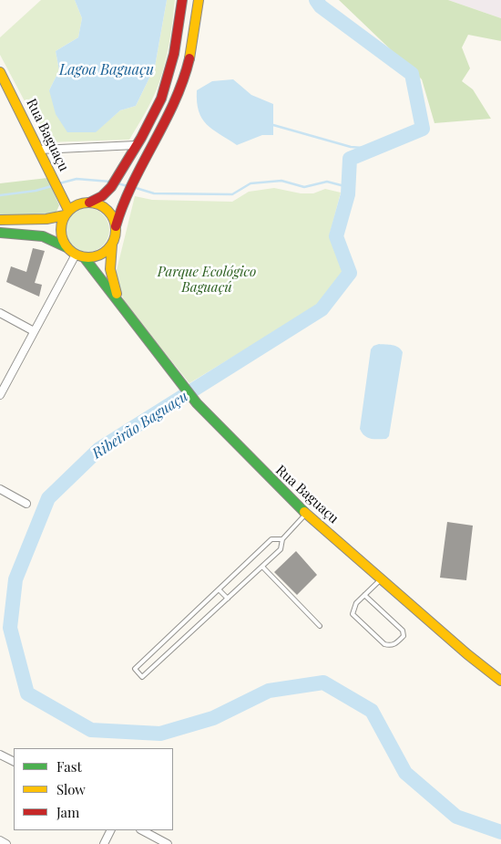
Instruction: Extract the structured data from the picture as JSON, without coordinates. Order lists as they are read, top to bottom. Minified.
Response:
{"streets":{"main road":["Rua Baguaçu"]},"water":["Lagoa Baguaçu","Ribeirão Baguaçu"],"parks":["Parque Ecológico Baguaçú"],"legend":["Fast","Slow","Jam"]}
